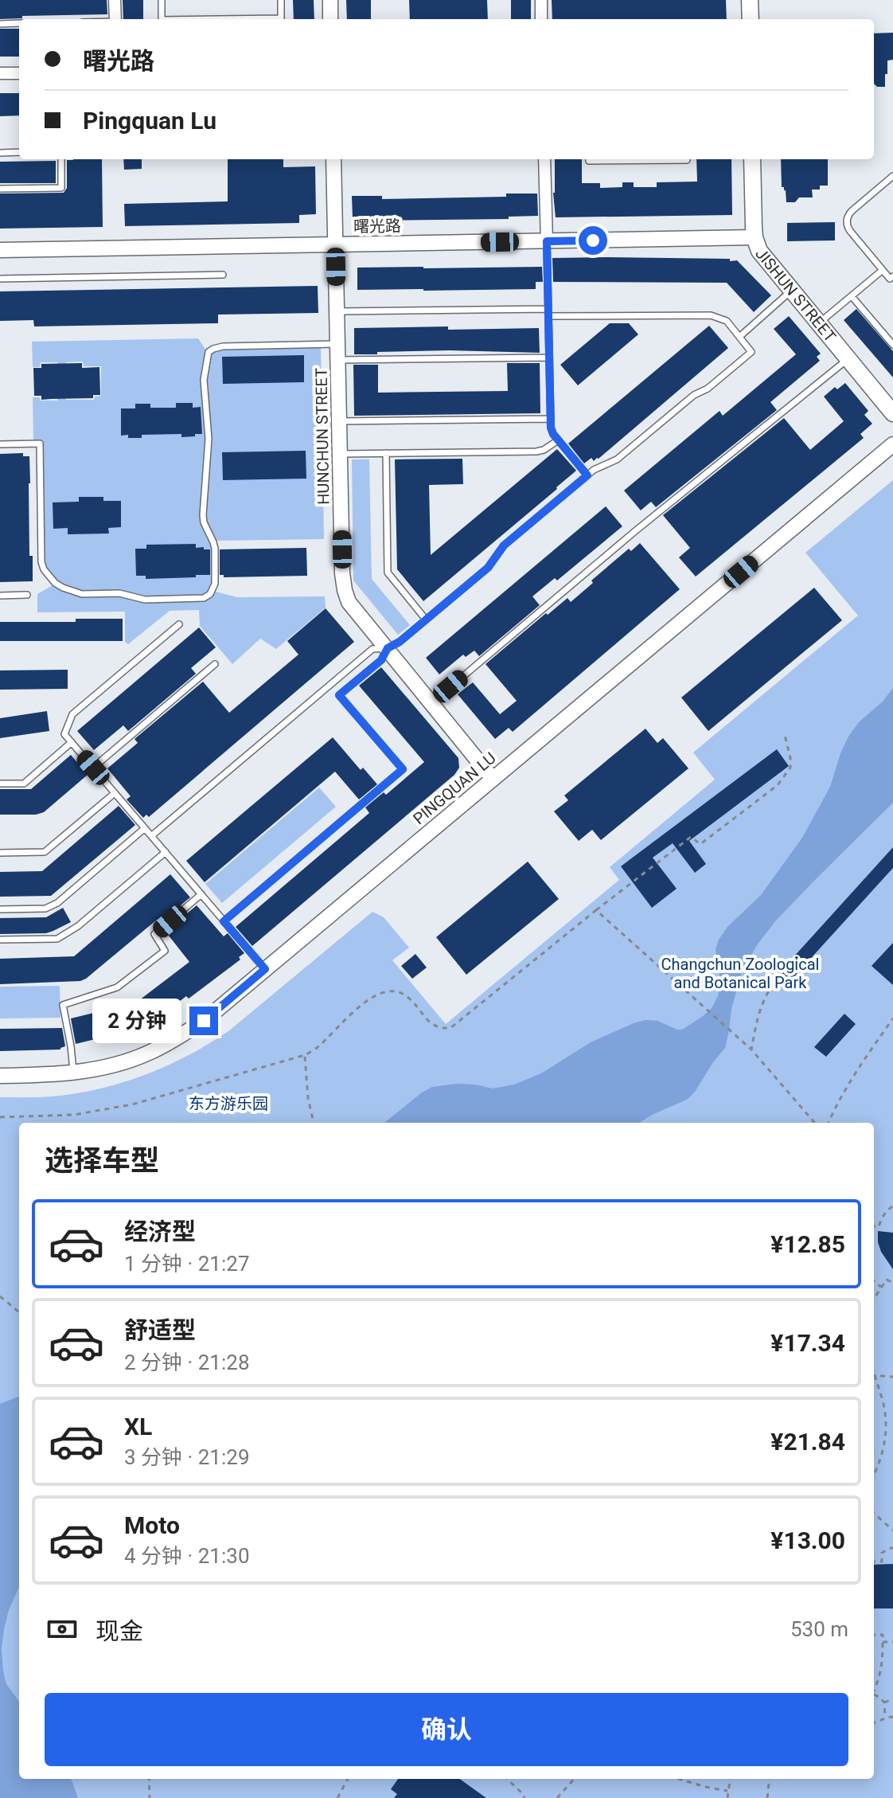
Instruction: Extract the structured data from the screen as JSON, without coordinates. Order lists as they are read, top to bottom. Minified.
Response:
{"streets":{"main road":["JISHUN STREET"],"street":["曙光路","HUNCHUN STREET","PINGQUAN LU"]},"crossings":[["曙光路","JISHUN STREET"],["曙光路","HUNCHUN STREET"],["HUNCHUN STREET","PINGQUAN LU"]],"parks":["Changchun Zoological and Botanical Park","东方游乐园"],"page":{"banner":["曙光路","Pingquan Lu"],"bubble":"2 分钟","heading":"选择车型","list":[{"name":"经济型","note":"1 分钟 · 21:27","value":"¥12.85"},{"name":"舒适型","note":"2 分钟 · 21:28","value":"¥17.34"},{"name":"XL","note":"3 分钟 · 21:29","value":"¥21.84"},{"name":"Moto","note":"4 分钟 · 21:30","value":"¥13.00"}],"pay":["现金","530 m"],"buttons":"确认"}}
